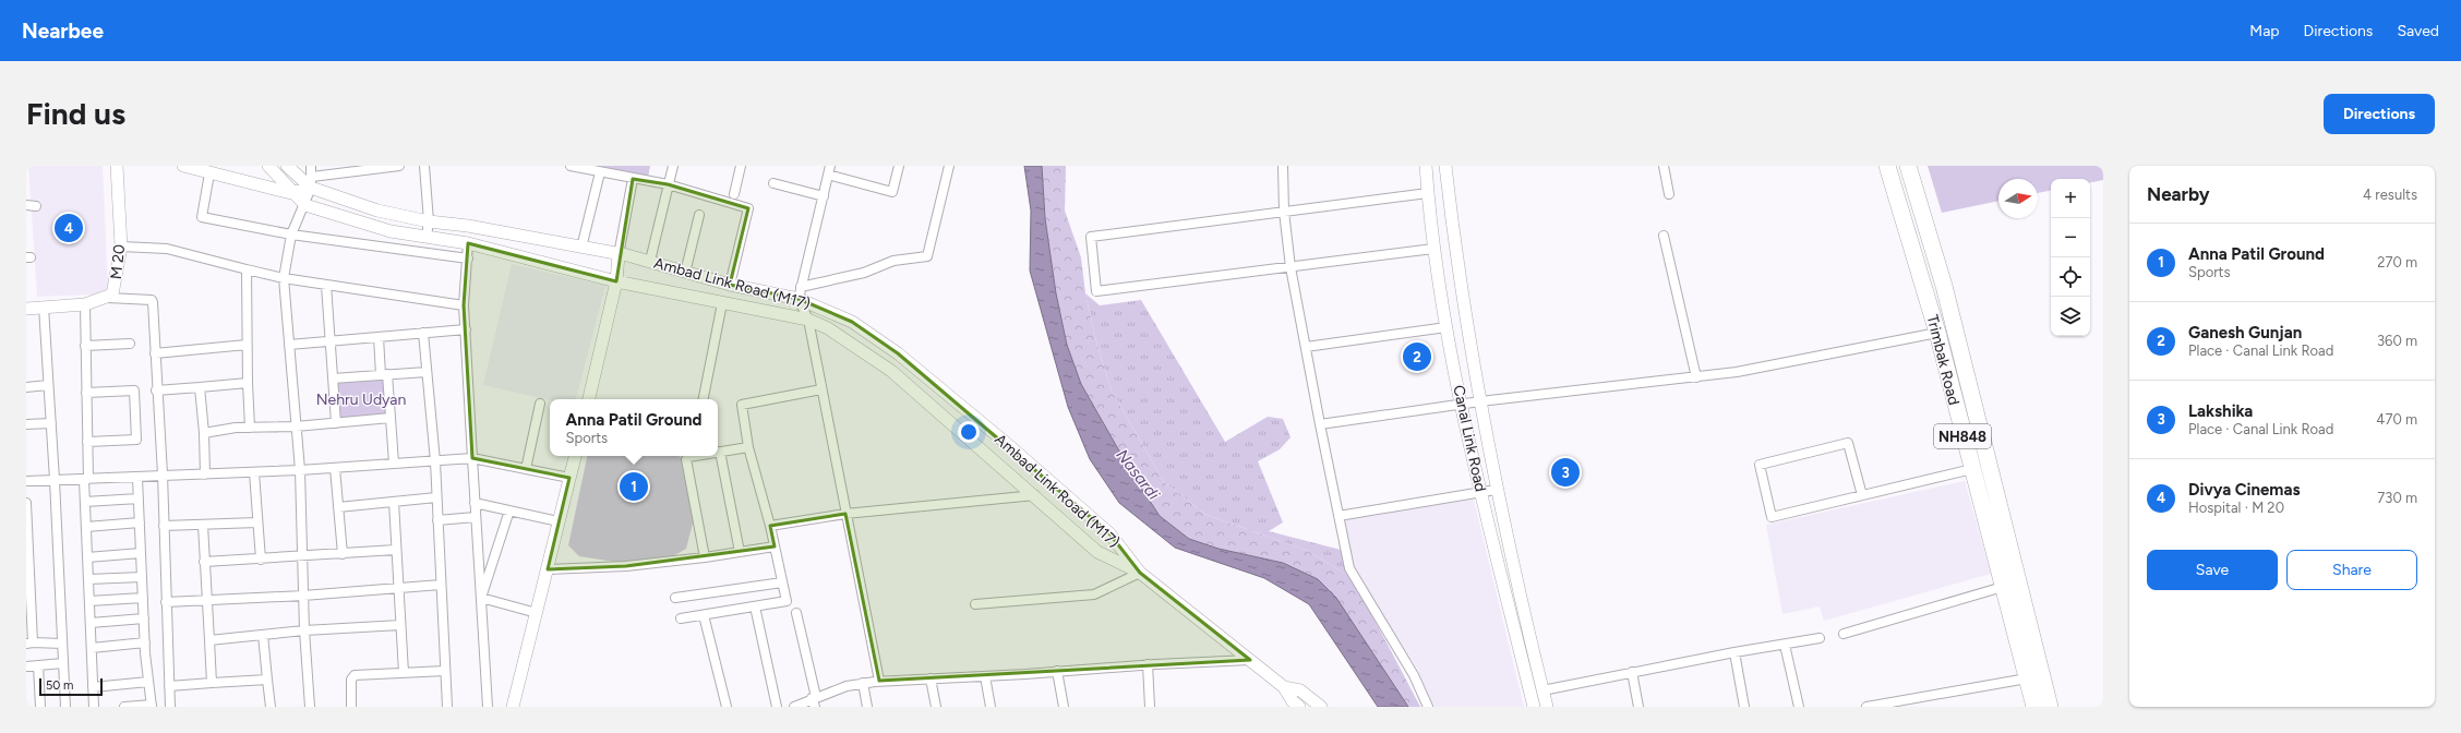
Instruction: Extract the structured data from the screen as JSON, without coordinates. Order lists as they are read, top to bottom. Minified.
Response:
{"streets":{"highway":["Trimbak Road","NH848"],"main road":["M 20","Ambad Link Road (M17)","Canal Link Road"]},"water":["Nasardi"],"parks":["Nehru Udyan"],"scale_bar":"50 m","north":"right","page":{"header":"Nearbee","nav":["Map","Directions","Saved"],"buttons":["Directions",["Save","Share"]],"title":"Find us","heading":["Nearby","4 results"],"map_buttons":["+","−"],"pins":["4","2","3","1"],"list":[{"mark":"1","name":"Anna Patil Ground","note":"Sports","value":"270 m"},{"mark":"2","name":"Ganesh Gunjan","note":"Place · Canal Link Road","value":"360 m"},{"mark":"3","name":"Lakshika","note":"Place · Canal Link Road","value":"470 m"},{"mark":"4","name":"Divya Cinemas","note":"Hospital · M 20","value":"730 m"}],"popup":["Anna Patil Ground","Sports"],"scale":"50 m"}}
